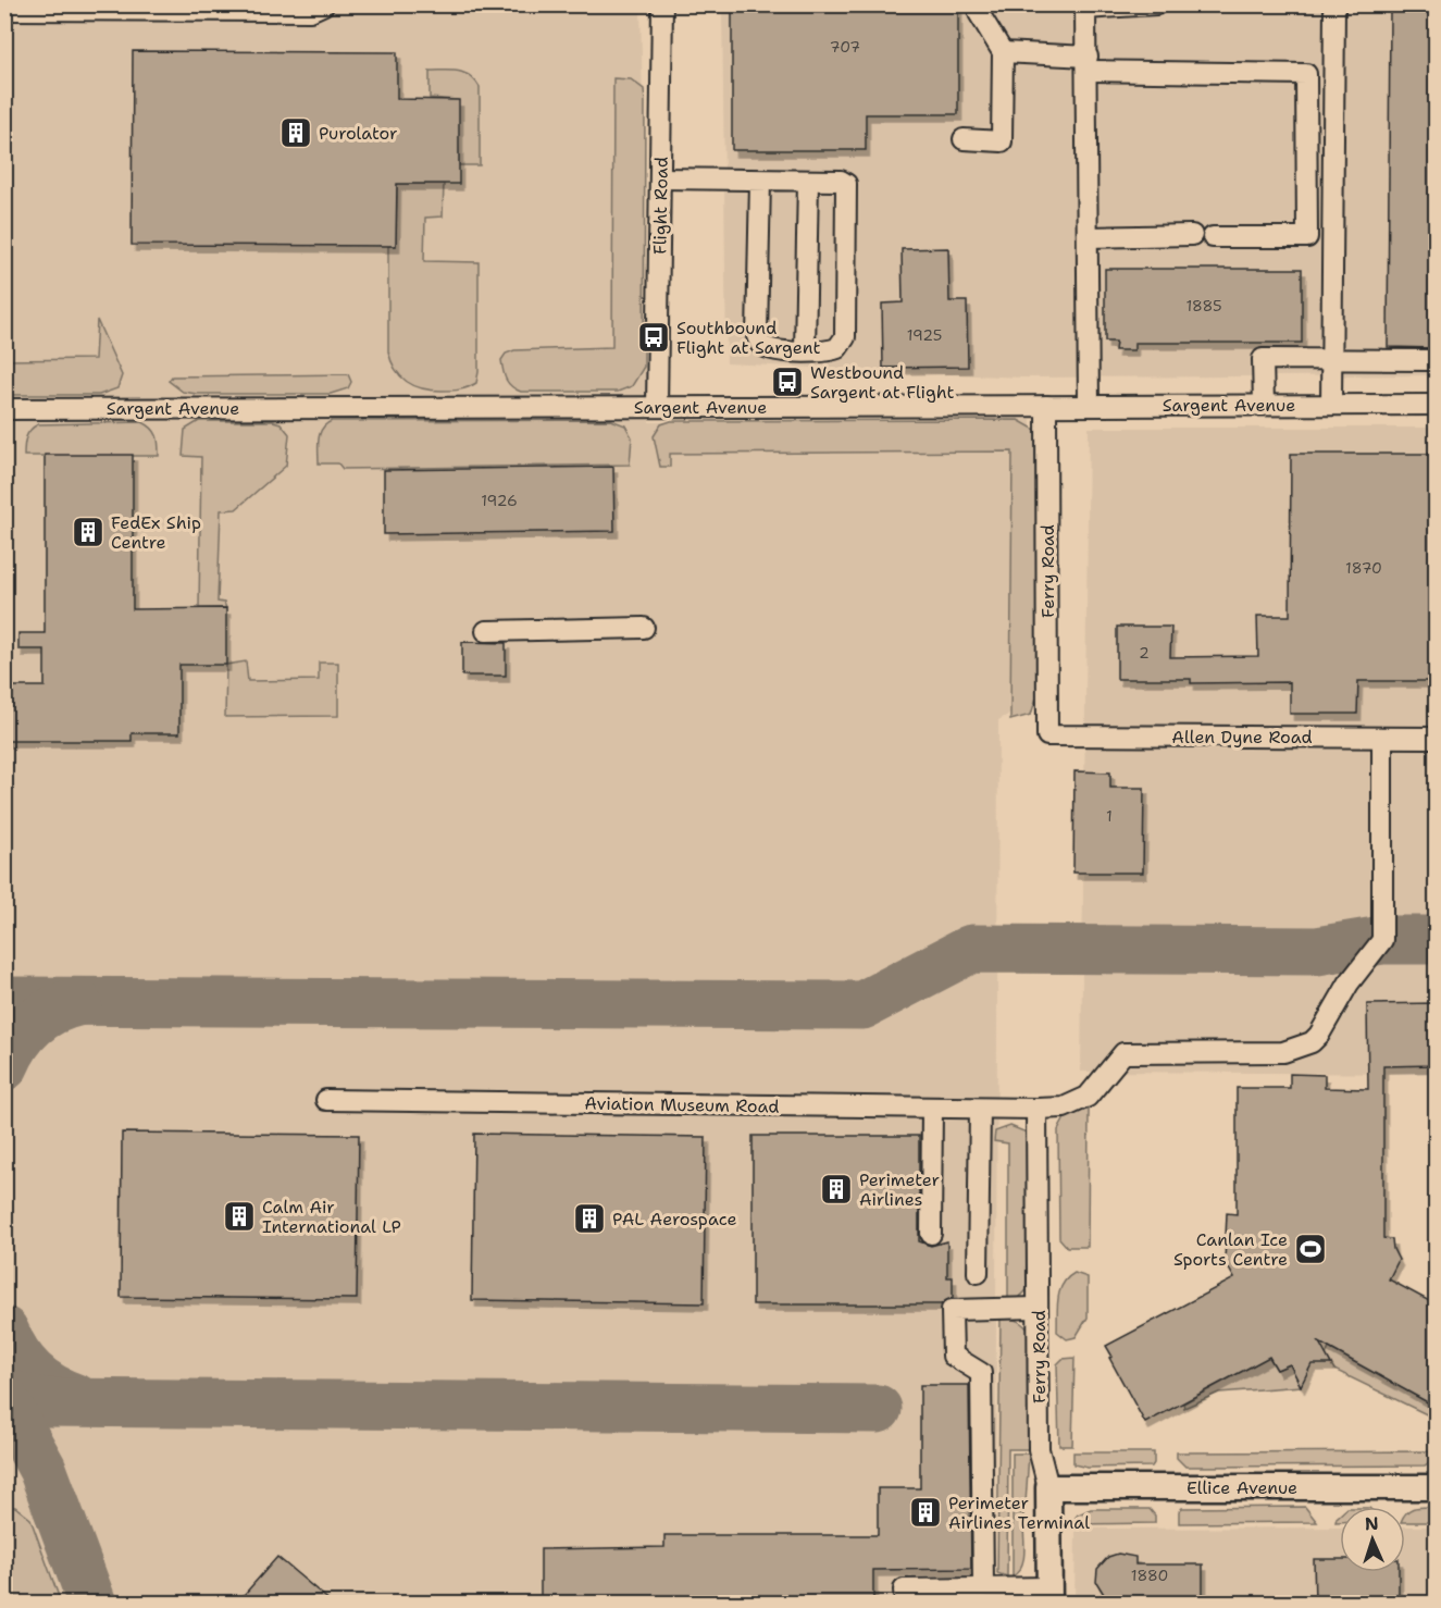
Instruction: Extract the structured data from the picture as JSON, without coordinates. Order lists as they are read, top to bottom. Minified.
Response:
{"streets":{"main road":["Ferry Road","Ellice Avenue"],"street":["Flight Road","Sargent Avenue","Allen Dyne Road","Aviation Museum Road"]},"crossings":[["Flight Road","Sargent Avenue"],["Sargent Avenue","Ferry Road"],["Ferry Road","Allen Dyne Road"],["Ferry Road","Aviation Museum Road"],["Ferry Road","Ellice Avenue"],["Allen Dyne Road","Aviation Museum Road"]],"places":{"building":["Purolator","FedEx Ship Centre","Perimeter Airlines","Calm Air International LP","PAL Aerospace","Perimeter Airlines Terminal"],"bus stop":["Southbound Flight at Sargent","Westbound Sargent at Flight"],"sports":["Canlan Ice Sports Centre"]},"house_numbers":["707","1885","1925","1926","1870","2","1","1880"],"north":"top"}
